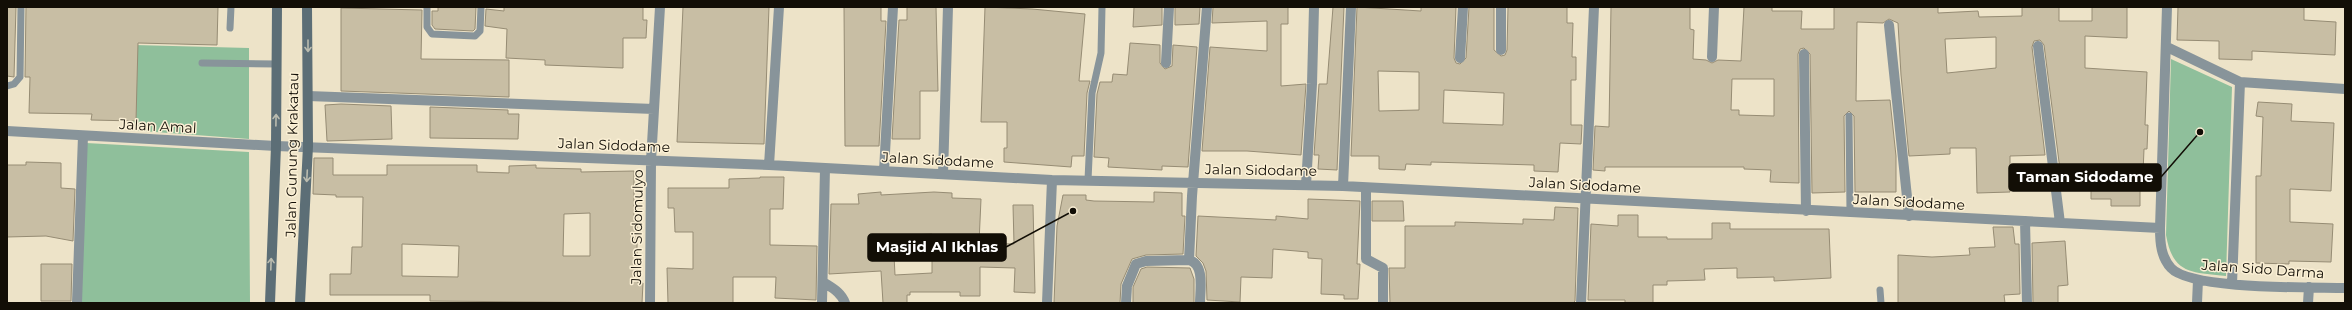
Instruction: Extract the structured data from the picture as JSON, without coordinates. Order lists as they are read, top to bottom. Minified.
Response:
{"streets":{"main road":["Jalan Gunung Krakatau"],"street":["Jalan Amal","Jalan Sidodame","Jalan Sidomulyo","Jalan Sido Darma"]},"crossings":[["Jalan Amal","Jalan Sidodame"],["Jalan Amal","Jalan Gunung Krakatau"],["Jalan Sidodame","Jalan Gunung Krakatau"],["Jalan Sidodame","Jalan Sidomulyo"],["Jalan Sidodame","Jalan Sido Darma"]],"places":["Taman Sidodame","Masjid Al Ikhlas"]}
